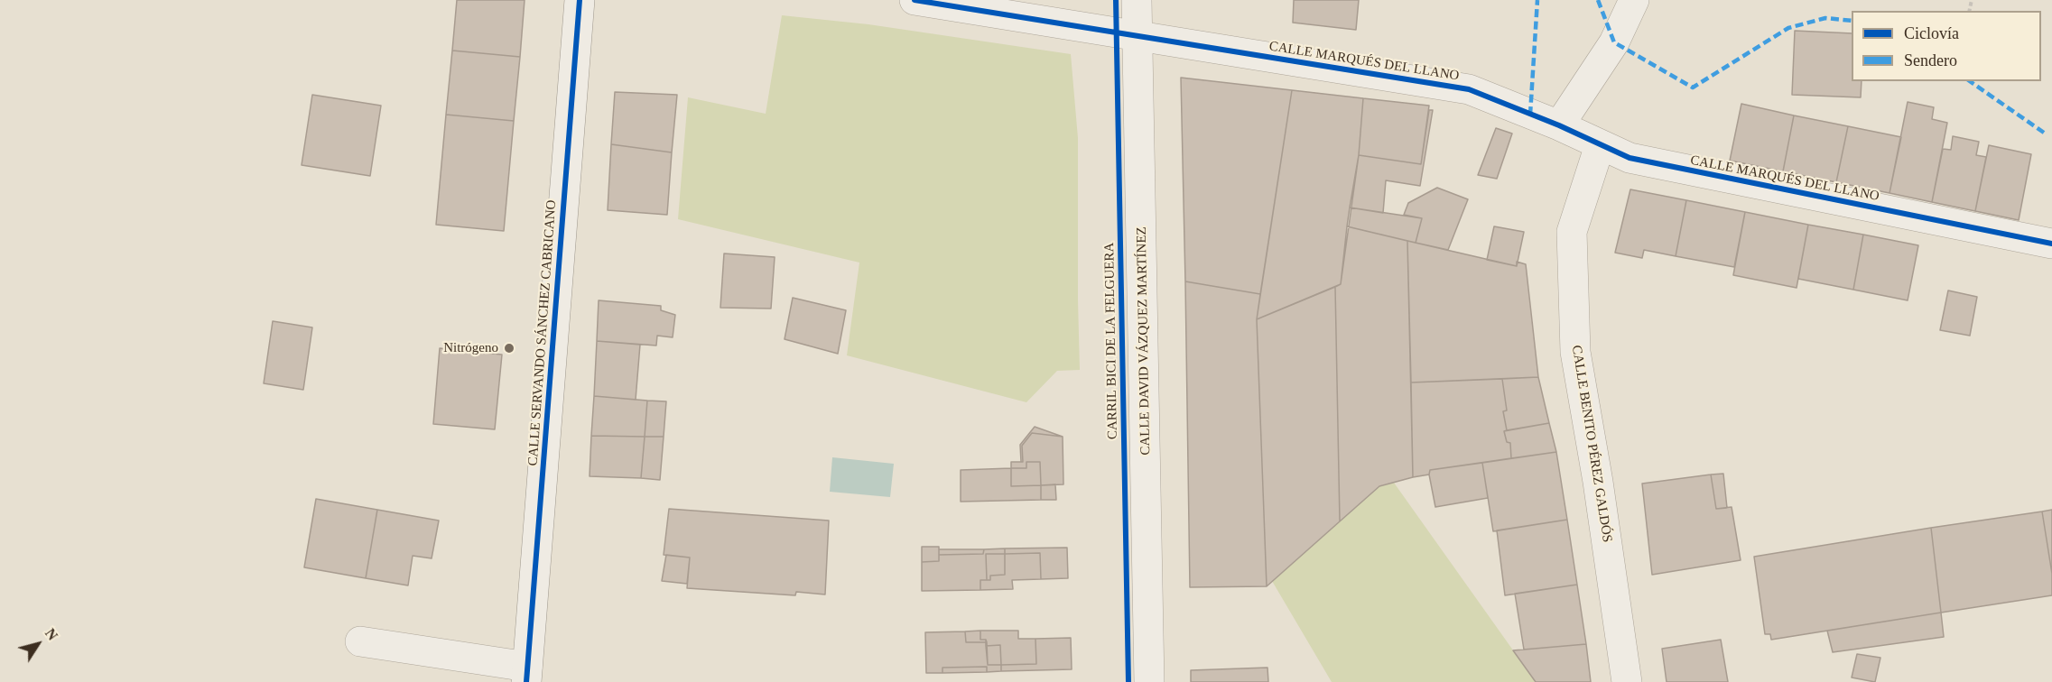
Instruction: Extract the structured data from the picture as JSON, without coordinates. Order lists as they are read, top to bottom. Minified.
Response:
{"streets":{"street":["CALLE MARQUÉS DEL LLANO","CALLE SERVANDO SÁNCHEZ CABRICANO","CALLE DAVID VÁZQUEZ MARTÍNEZ","CALLE BENITO PÉREZ GALDÓS"],"cycle path":["CARRIL BICI DE LA FELGUERA"]},"crossings":[["CALLE MARQUÉS DEL LLANO","CALLE DAVID VÁZQUEZ MARTÍNEZ"],["CALLE MARQUÉS DEL LLANO","CALLE BENITO PÉREZ GALDÓS"]],"places":["Nitrógeno"],"legend":["Ciclovía","Sendero"],"north":"top right"}
